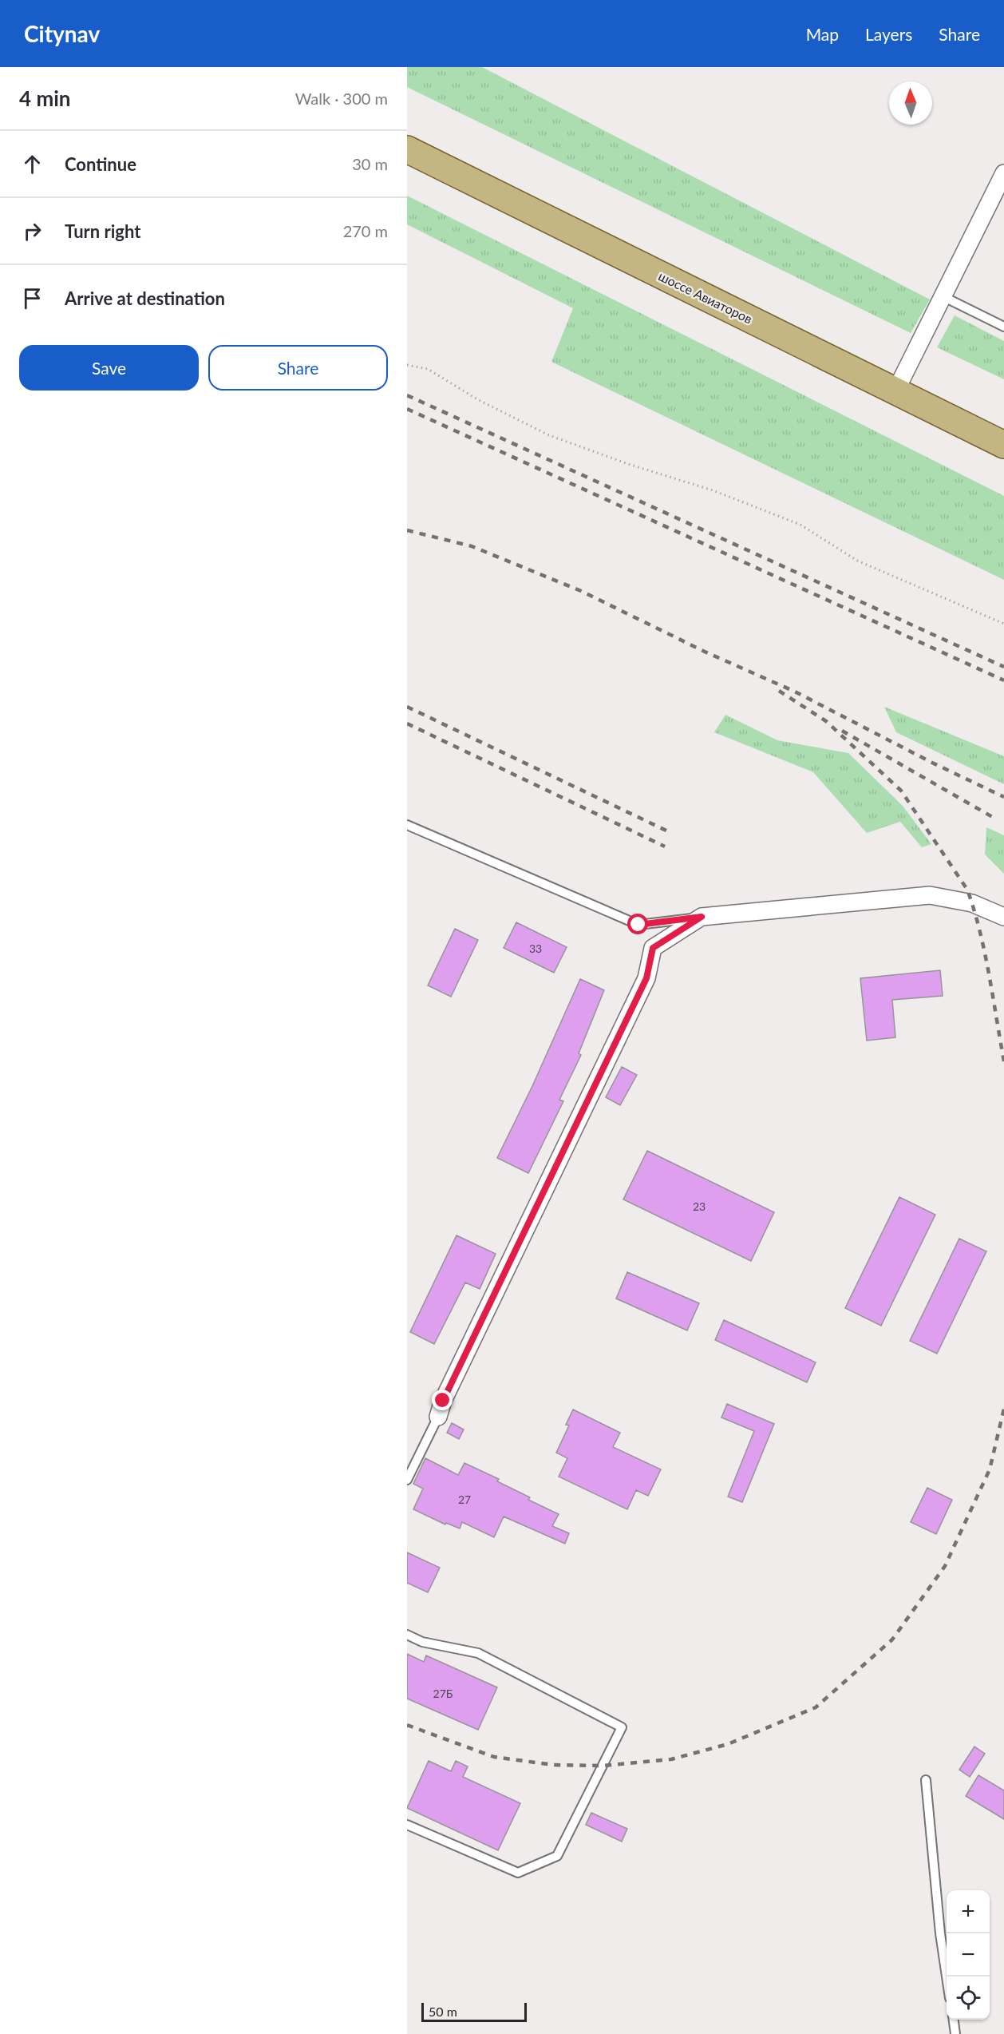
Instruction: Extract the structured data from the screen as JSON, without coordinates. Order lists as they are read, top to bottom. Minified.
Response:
{"streets":{"main road":["шоссе Авиаторов"]},"house_numbers":["33","23","27","27Б"],"scale_bar":"50 m","north":"top","page":{"header":"Citynav","nav":["Map","Layers","Share"],"heading":["4 min","Walk · 300 m"],"list":[["Continue","30 m"],["Turn right","270 m"],"Arrive at destination"],"buttons":["Save","Share"],"map_buttons":["+","−"],"scale":"50 m"}}
